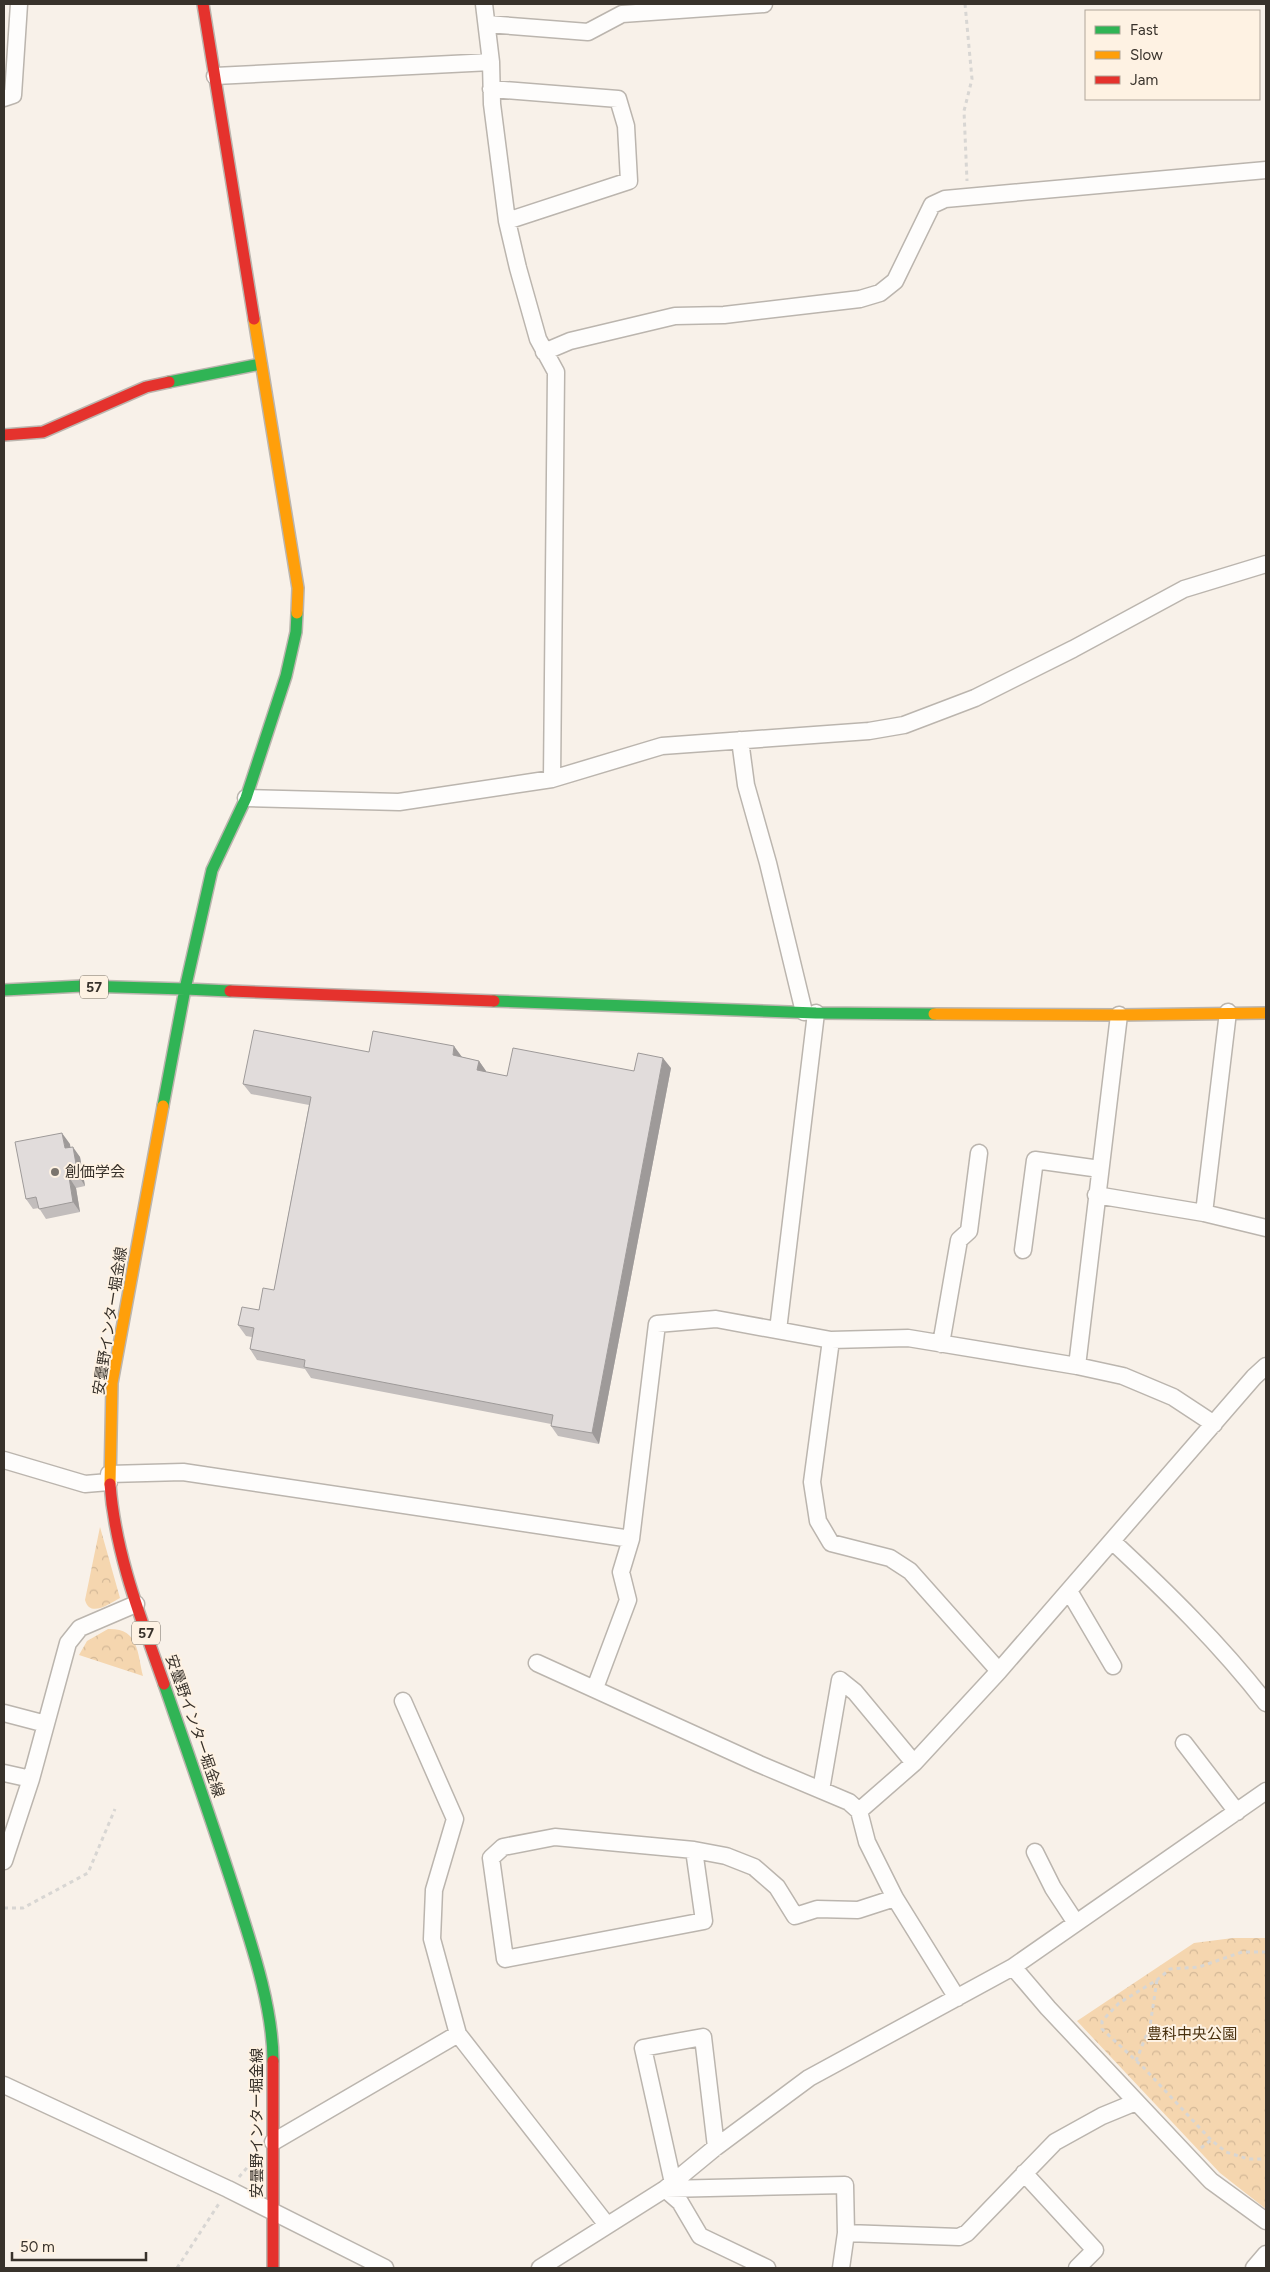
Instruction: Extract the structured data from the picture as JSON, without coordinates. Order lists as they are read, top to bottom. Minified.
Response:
{"streets":{"street":["57","安曇野インター堀金線"]},"crossings":[["57","安曇野インター堀金線"]],"parks":["豊科中央公園"],"places":["創価学会"],"legend":["Fast","Slow","Jam"],"scale_bar":"50 m"}
